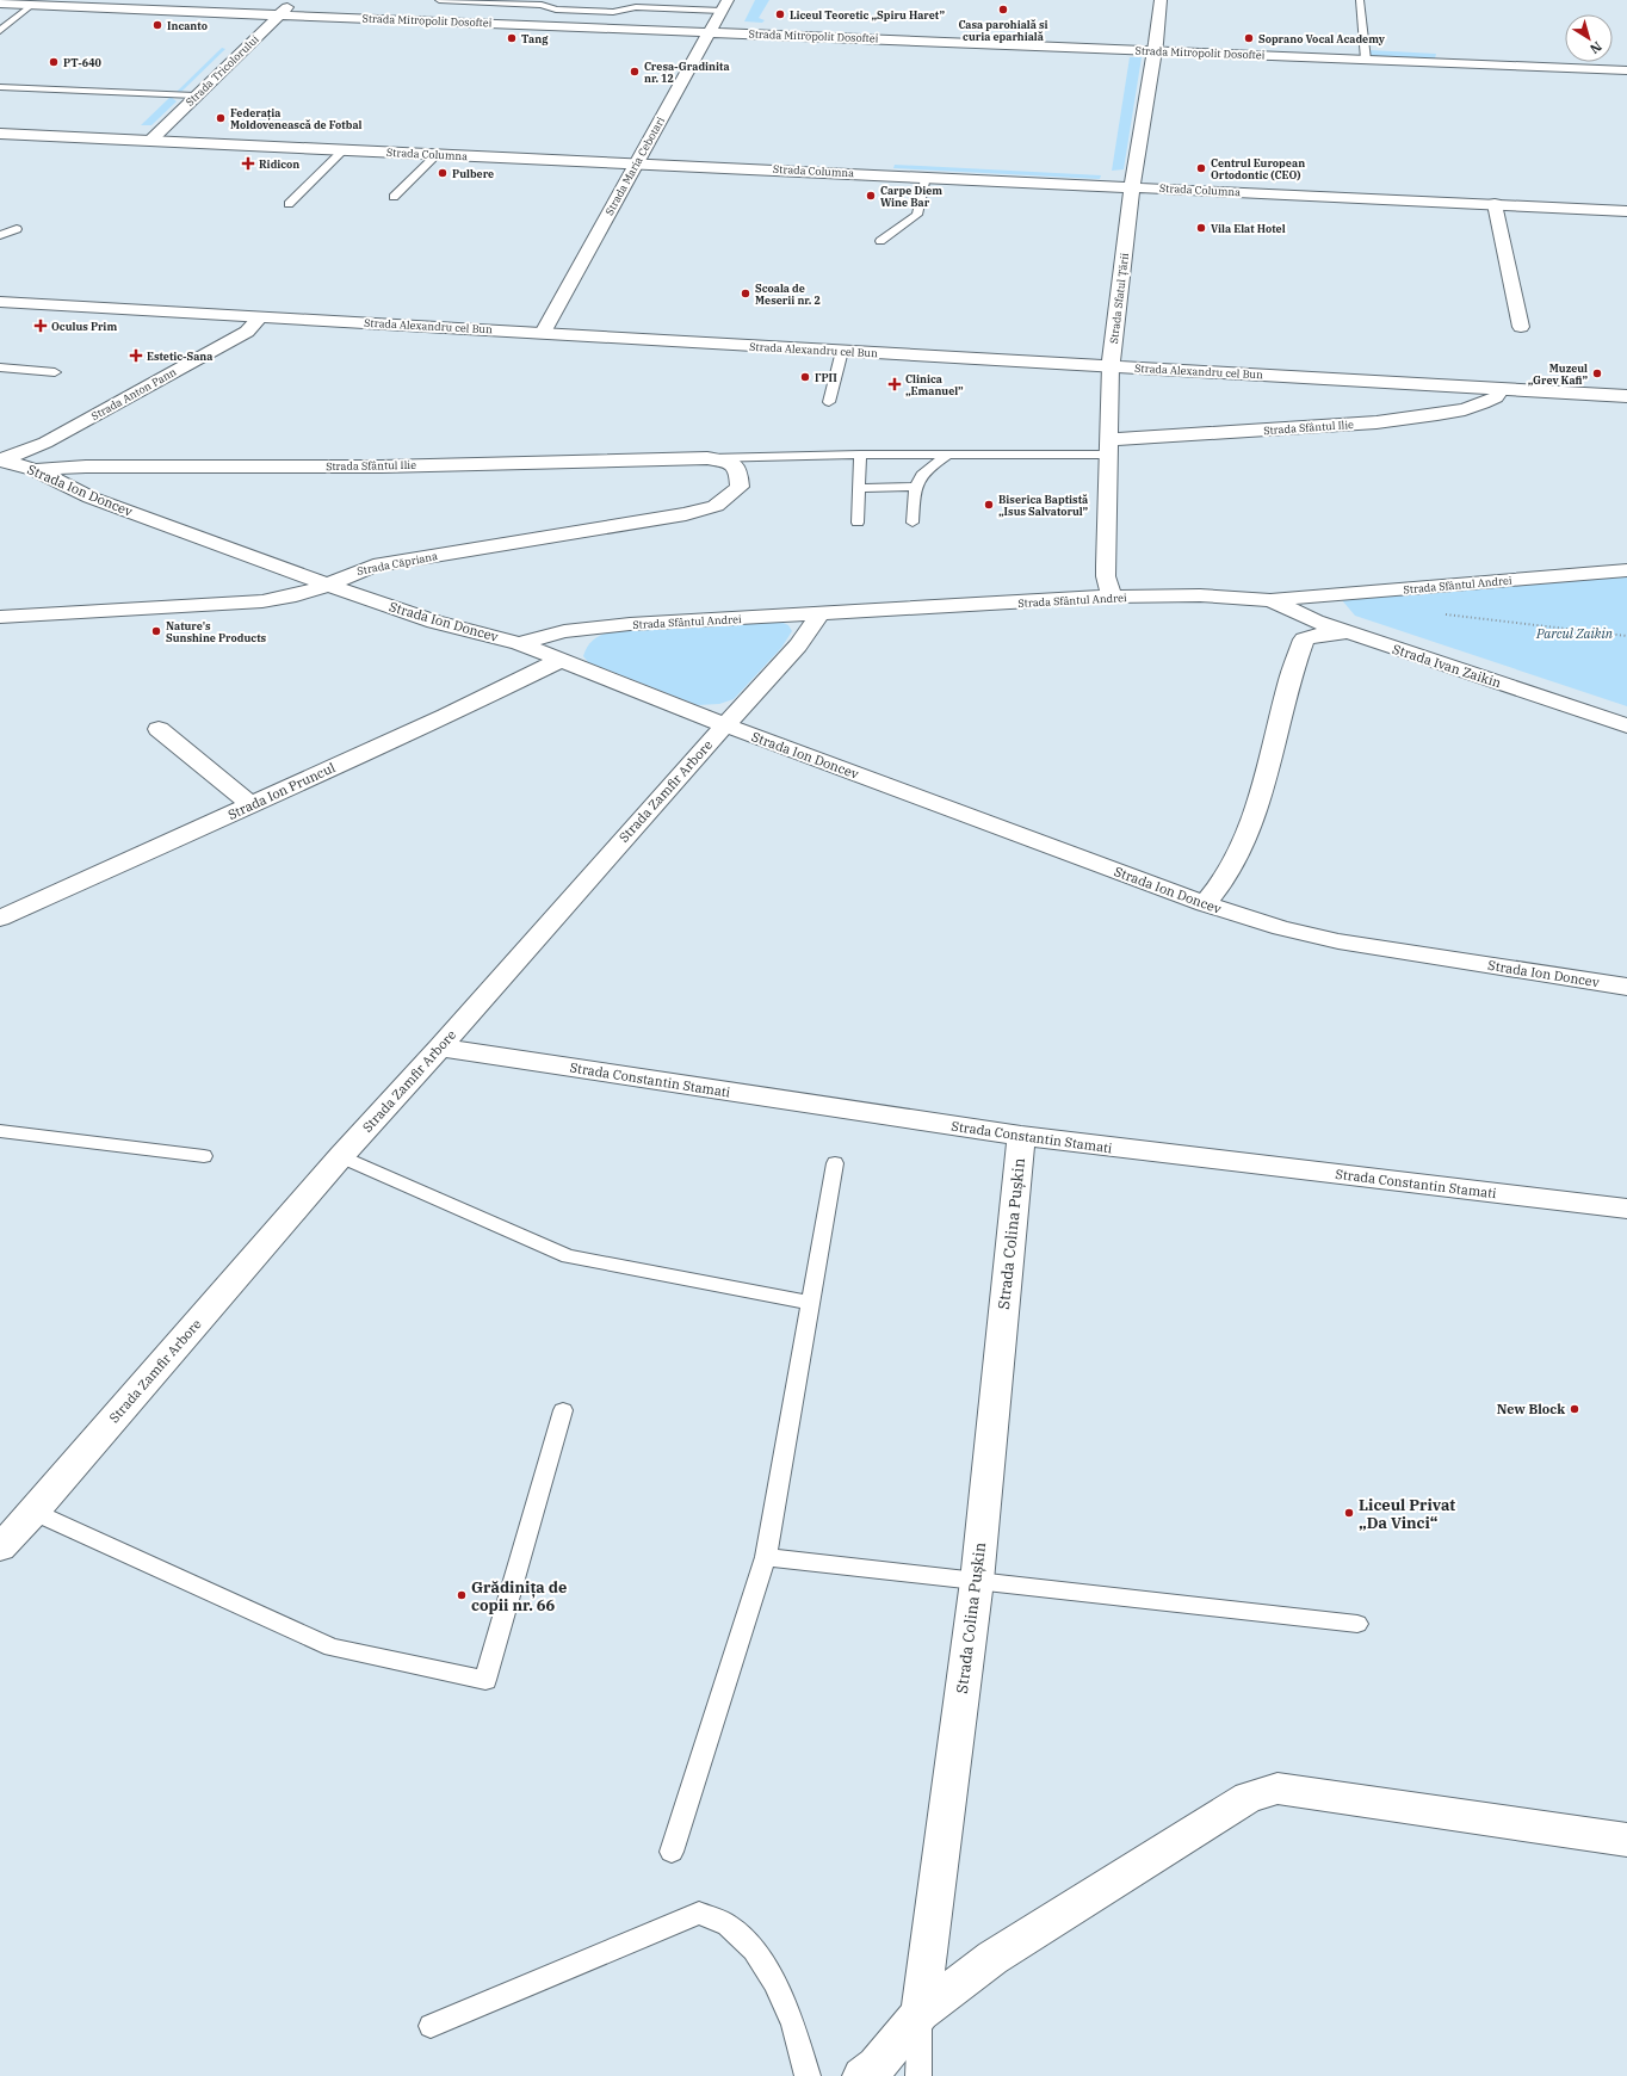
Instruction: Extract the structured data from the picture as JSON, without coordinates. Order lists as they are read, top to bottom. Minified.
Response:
{"streets":{"street":["Strada Mitropolit Dosoftei","Strada Tricolorului","Strada Columna","Strada Maria Cebotari","Strada Sfatul Țării","Strada Alexandru cel Bun","Strada Anton Pann","Strada Sfântul Ilie","Strada Ion Doncev","Strada Căpriana","Strada Sfântul Andrei","Strada Ivan Zaikin","Strada Ion Pruncul","Strada Zamfir Arbore","Strada Constantin Stamati","Strada Colina Pușkin"]},"crossings":[["Strada Mitropolit Dosoftei","Strada Tricolorului"],["Strada Mitropolit Dosoftei","Strada Maria Cebotari"],["Strada Mitropolit Dosoftei","Strada Sfatul Țării"],["Strada Tricolorului","Strada Columna"],["Strada Columna","Strada Maria Cebotari"],["Strada Columna","Strada Sfatul Țării"],["Strada Maria Cebotari","Strada Alexandru cel Bun"],["Strada Sfatul Țării","Strada Alexandru cel Bun"],["Strada Sfatul Țării","Strada Sfântul Ilie"],["Strada Sfatul Țării","Strada Sfântul Andrei"],["Strada Alexandru cel Bun","Strada Anton Pann"],["Strada Alexandru cel Bun","Strada Sfântul Ilie"],["Strada Anton Pann","Strada Ion Doncev"],["Strada Sfântul Ilie","Strada Ion Doncev"],["Strada Sfântul Ilie","Strada Căpriana"],["Strada Ion Doncev","Strada Căpriana"],["Strada Ion Doncev","Strada Sfântul Andrei"],["Strada Ion Doncev","Strada Ion Pruncul"],["Strada Ion Doncev","Strada Zamfir Arbore"],["Strada Sfântul Andrei","Strada Ivan Zaikin"],["Strada Sfântul Andrei","Strada Zamfir Arbore"],["Strada Zamfir Arbore","Strada Constantin Stamati"],["Strada Constantin Stamati","Strada Colina Pușkin"]],"parks":["Parcul Zaikin"],"places":{"other":["Casa parohială și curia eparhială","Liceul Teoretic „Spiru Haret”","Incanto","Tang","Soprano Vocal Academy","PT-640","Creșa-Gradinita nr. 12","Federația Moldovenească de Fotbal","Centrul European Ortodontic (CEO)","Pulbere","Carpe Diem Wine Bar","Vila Elat Hotel","Școala de Meserii nr. 2","Muzeul „Grev Kafi”","ГРП","Biserica Baptistă „Isus Salvatorul”","Nature's Sunshine Products","New Block","Liceul Privat „Da Vinci“","Grădinița de copii nr. 66"],"health":["Ridicon","Oculus Prim","Estetic-Sana","Clinica „Emanuel”"]},"north":"bottom right"}
